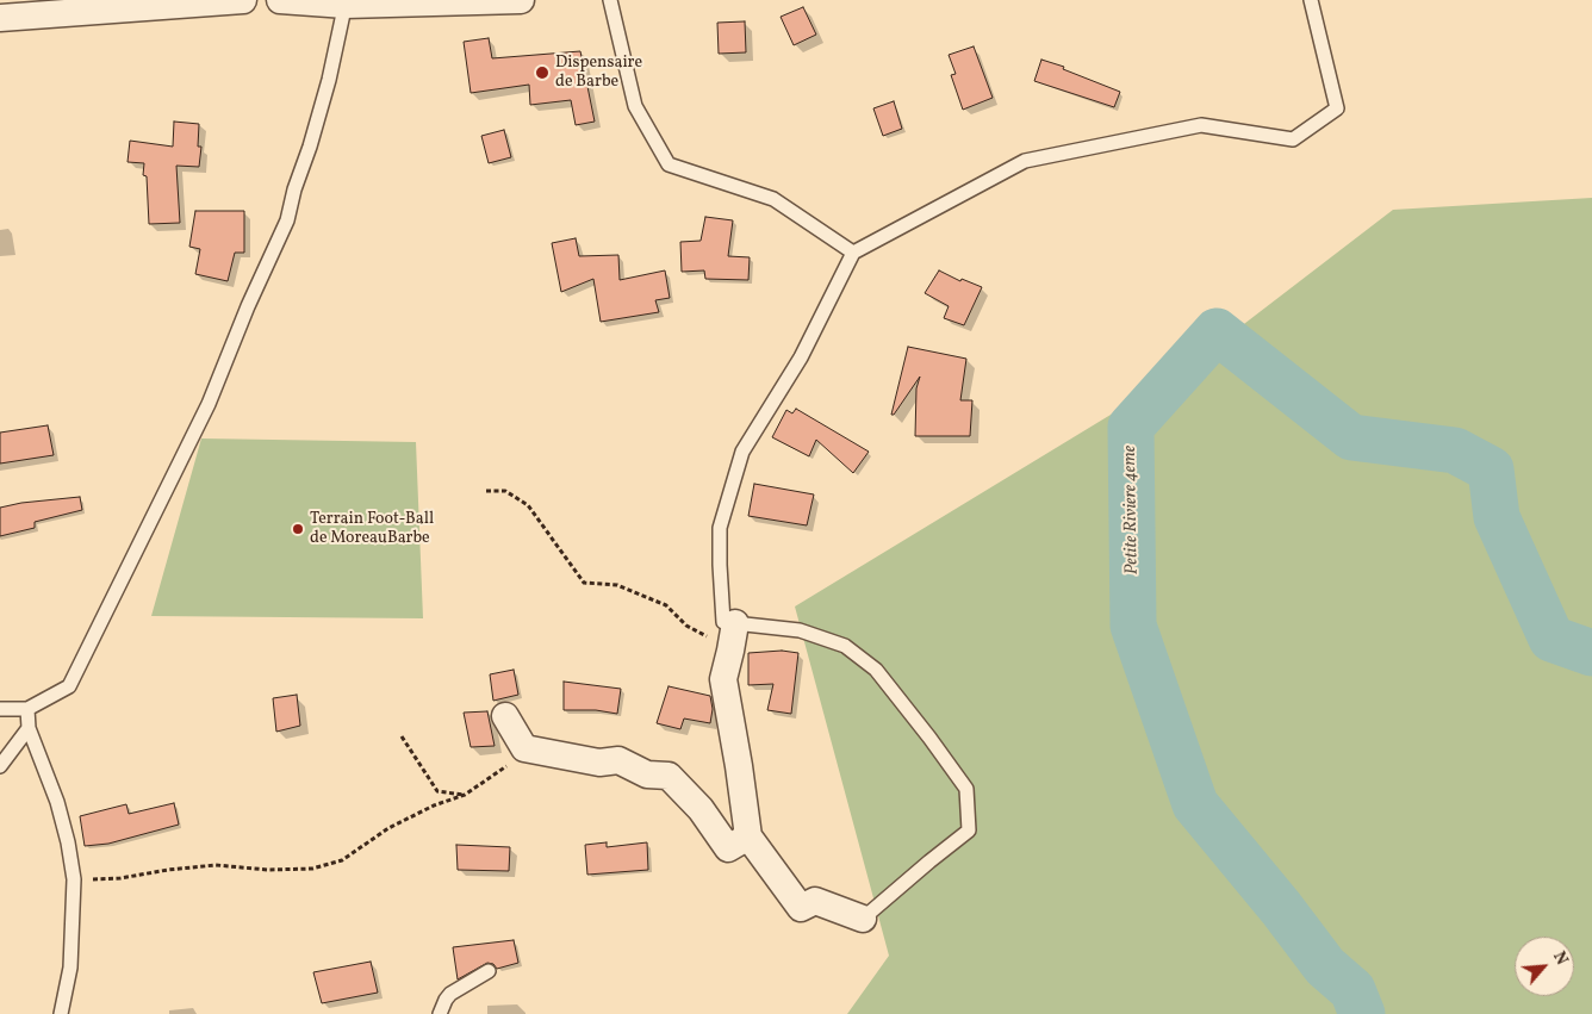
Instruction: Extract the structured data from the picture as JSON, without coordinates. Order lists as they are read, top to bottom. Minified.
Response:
{"water":["Petite Riviere 4eme"],"places":["Dispensaire de Barbe","Terrain Foot-Ball de MoreauBarbe"],"north":"top right"}
